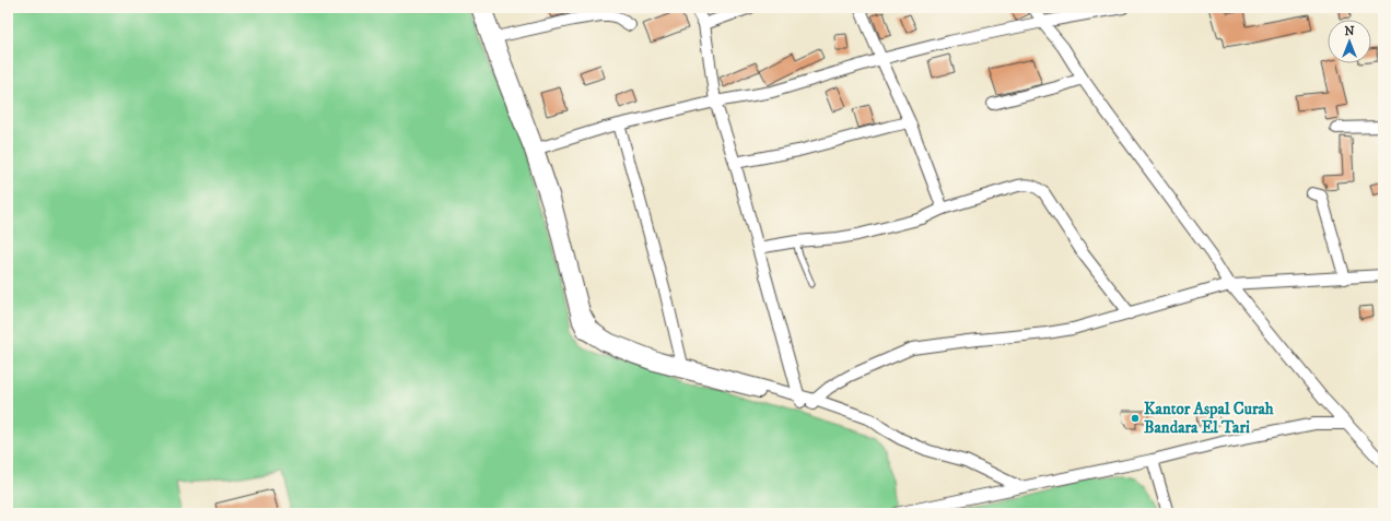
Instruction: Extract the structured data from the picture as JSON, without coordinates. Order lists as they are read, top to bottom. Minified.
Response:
{"places":["Kantor Aspal Curah Bandara El Tari"],"north":"top"}
